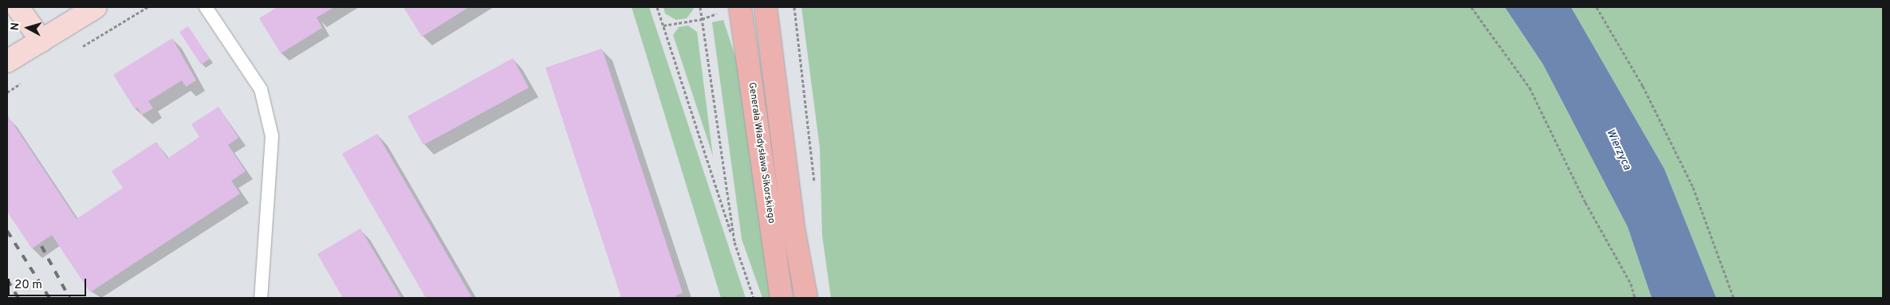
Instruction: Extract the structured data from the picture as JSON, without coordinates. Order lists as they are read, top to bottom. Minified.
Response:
{"streets":{"main road":["Generała Władysława Sikorskiego"]},"water":["Wierzyca"],"scale_bar":"20 m","north":"left"}
